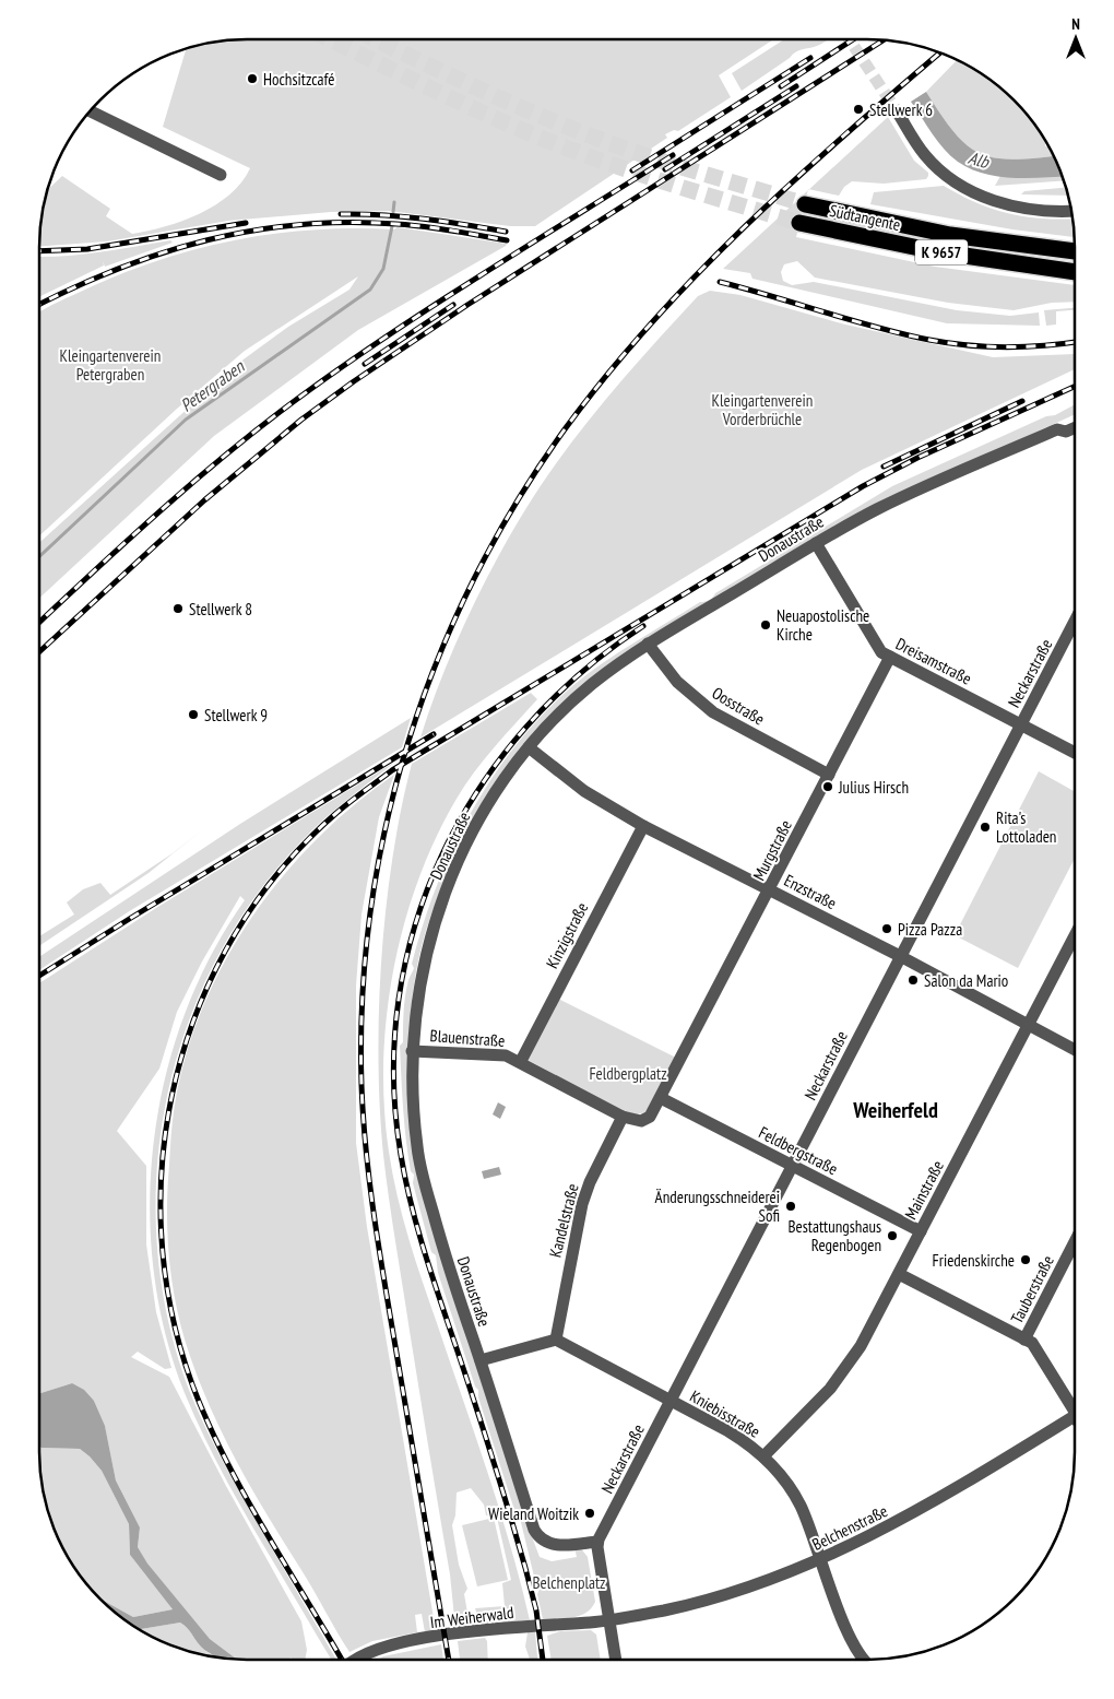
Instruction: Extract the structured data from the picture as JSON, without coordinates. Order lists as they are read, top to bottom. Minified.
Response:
{"streets":{"highway":["Südtangente","K 9657"],"street":["Donaustraße","Dreisamstraße","Neckarstraße","Oosstraße","Murgstraße","Enzstraße","Kinzigstraße","Blauenstraße","Feldbergstraße","Mainstraße","Kandelstraße","Tauberstraße","Kniebisstraße","Belchenstraße","Im Weiherwald"]},"crossings":[["Donaustraße","Dreisamstraße"],["Donaustraße","Neckarstraße"],["Donaustraße","Oosstraße"],["Donaustraße","Enzstraße"],["Donaustraße","Blauenstraße"],["Dreisamstraße","Neckarstraße"],["Dreisamstraße","Murgstraße"],["Neckarstraße","Enzstraße"],["Neckarstraße","Feldbergstraße"],["Neckarstraße","Kniebisstraße"],["Oosstraße","Murgstraße"],["Murgstraße","Enzstraße"],["Murgstraße","Feldbergstraße"],["Enzstraße","Kinzigstraße"],["Enzstraße","Mainstraße"],["Kinzigstraße","Blauenstraße"],["Feldbergstraße","Mainstraße"],["Mainstraße","Kniebisstraße"],["Kandelstraße","Kniebisstraße"],["Kniebisstraße","Belchenstraße"],["Belchenstraße","Im Weiherwald"]],"districts":["Weiherfeld"],"water":["Alb","Petergraben"],"parks":["Kleingartenverein Petergraben","Kleingartenverein Vorderbrüchle","Feldbergplatz","Belchenplatz"],"places":["Hochsitzcafé","Stellwerk 6","Stellwerk 8","Neuapostolische Kirche","Stellwerk 9","Julius Hirsch","Rita's Lottoladen","Pizza Pazza","Salon da Mario","Änderungsschneiderei Sofi","Bestattungshaus Regenbogen","Friedenskirche","Wieland Woitzik"],"north":"top"}
